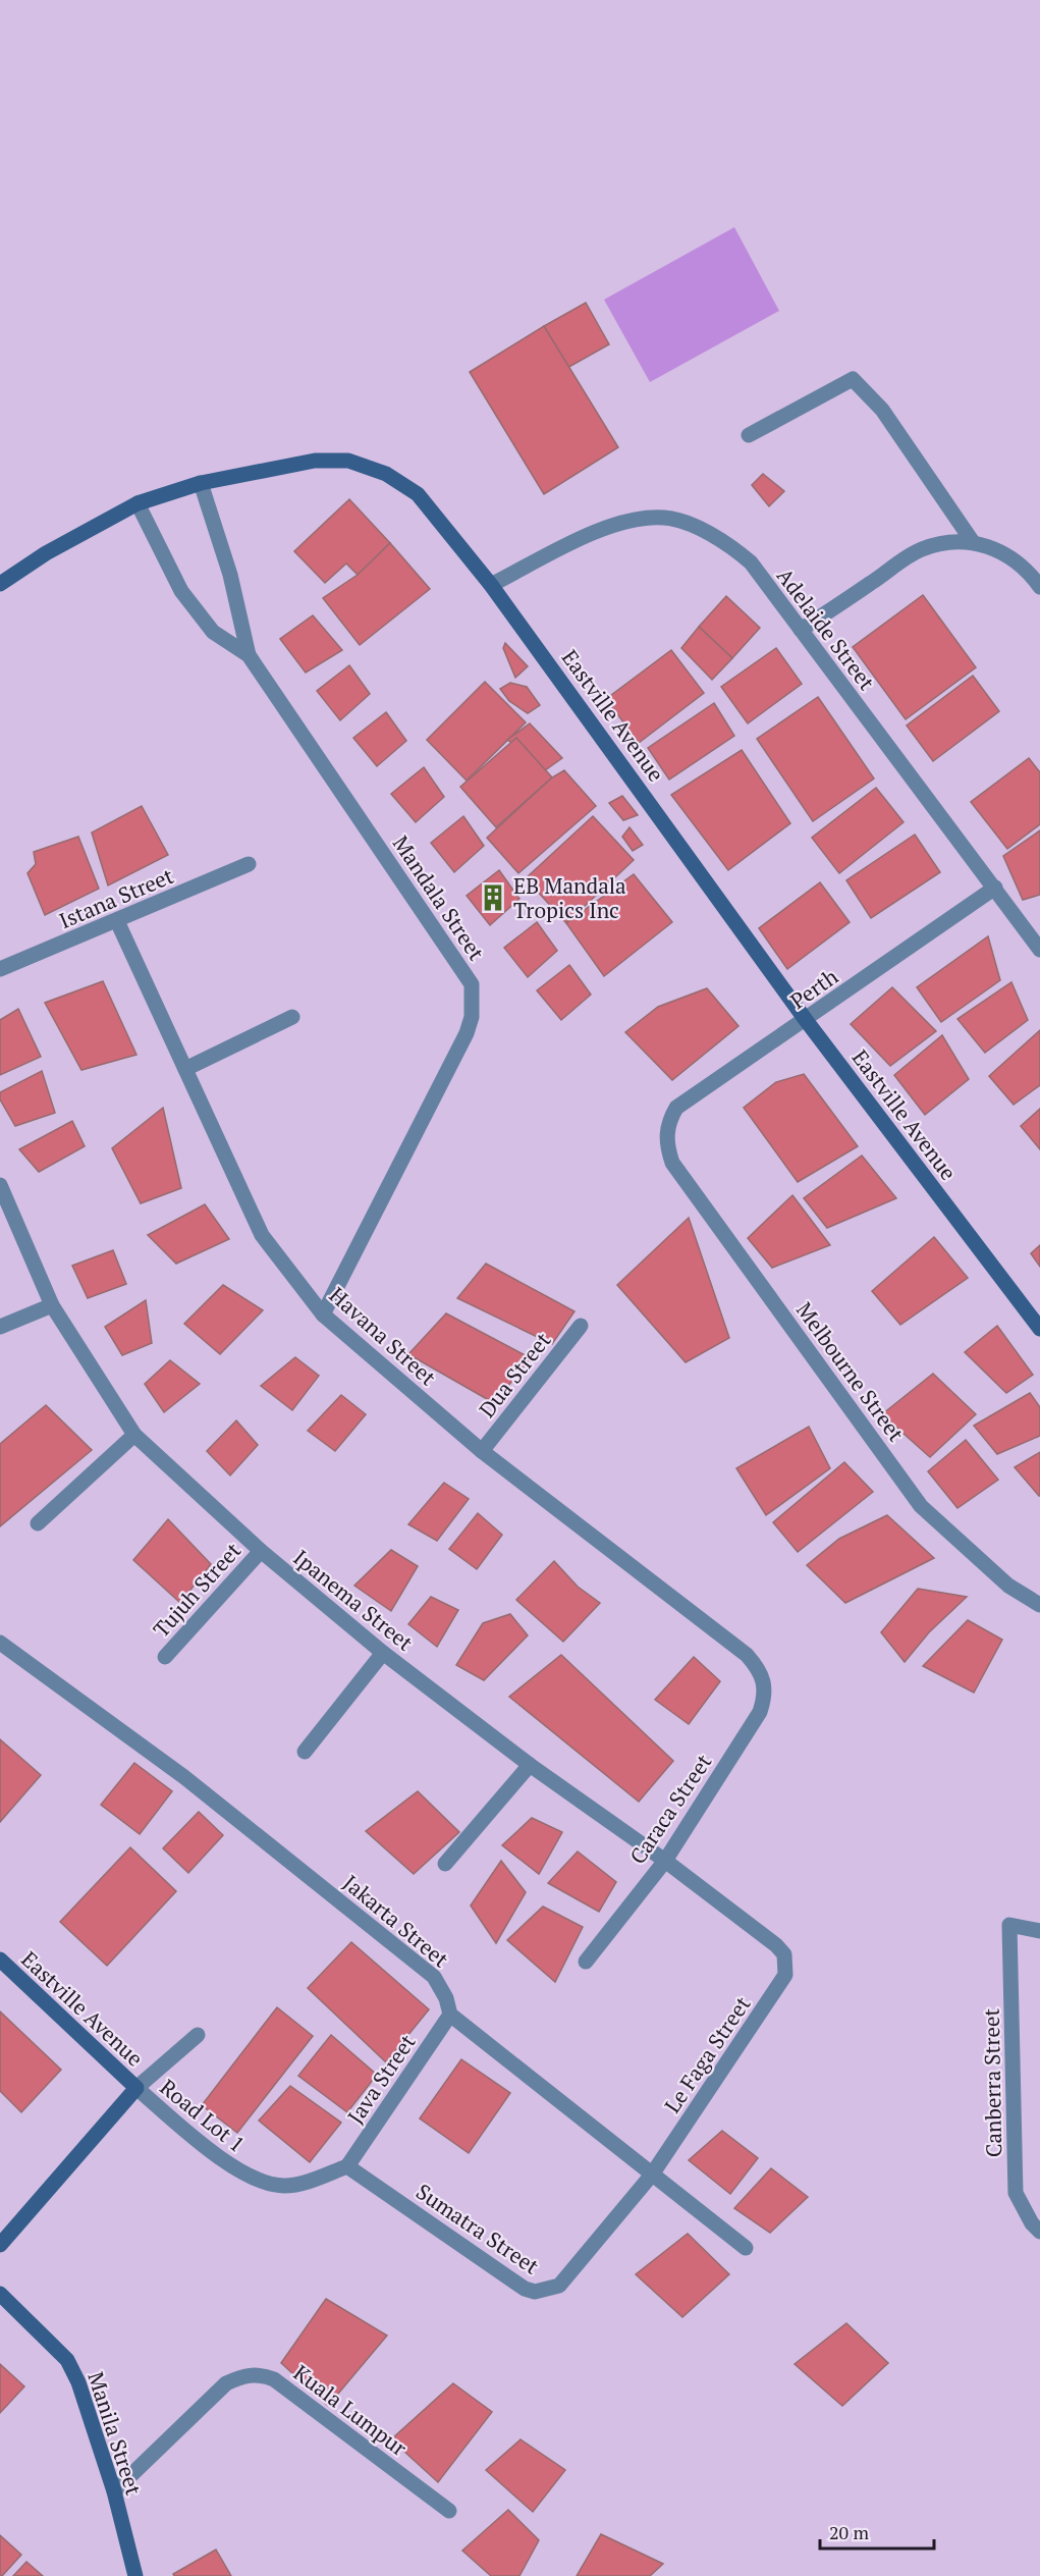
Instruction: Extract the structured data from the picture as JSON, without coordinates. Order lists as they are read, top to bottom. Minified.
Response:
{"streets":{"street":["Adelaide Street","Eastville Avenue","Istana Street","Mandala Street","Perth","Havana Street","Melbourne Street","Dua Street","Tujuh Street","Ipanema Street","Caraca Street","Jakarta Street","Le Faga Street","Java Street","Canberra Street","Road Lot 1","Sumatra Street","Kuala Lumpur","Manila Street"]},"crossings":[["Adelaide Street","Eastville Avenue"],["Adelaide Street","Perth"],["Eastville Avenue","Perth"],["Eastville Avenue","Road Lot 1"],["Istana Street","Havana Street"],["Mandala Street","Havana Street"],["Perth","Melbourne Street"],["Havana Street","Dua Street"],["Havana Street","Caraca Street"],["Tujuh Street","Ipanema Street"],["Ipanema Street","Caraca Street"],["Ipanema Street","Le Faga Street"],["Jakarta Street","Java Street"],["Le Faga Street","Sumatra Street"],["Java Street","Road Lot 1"],["Java Street","Sumatra Street"],["Road Lot 1","Sumatra Street"],["Kuala Lumpur","Manila Street"]],"places":{"building":["EB Mandala Tropics Inc"]},"scale_bar":"20 m"}
